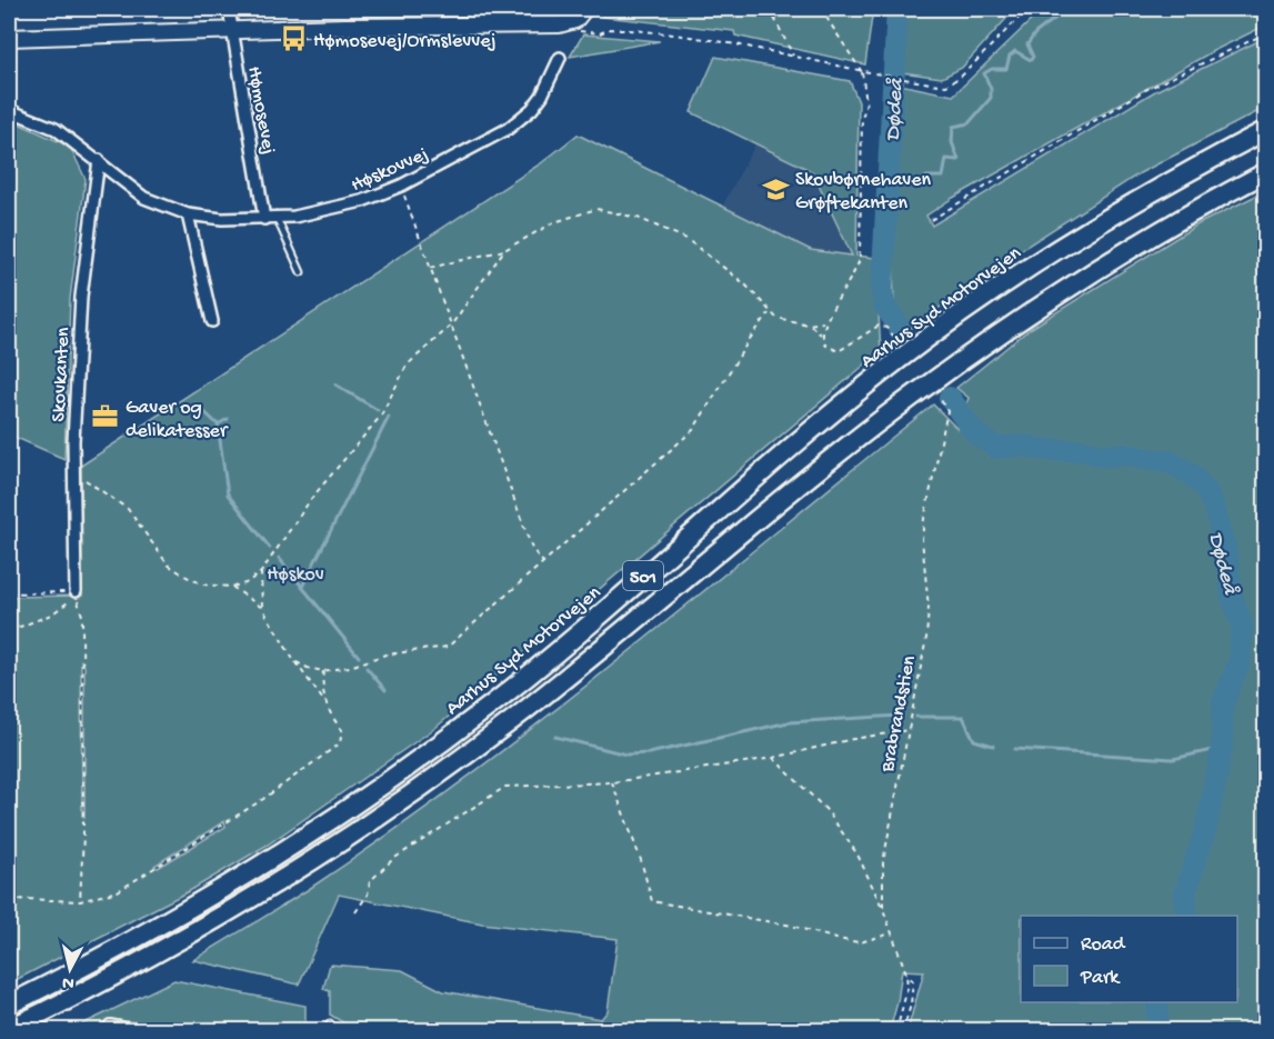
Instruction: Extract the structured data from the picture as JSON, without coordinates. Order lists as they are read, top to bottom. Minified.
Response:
{"streets":{"highway":["Aarhus Syd Motorvejen","501"],"street":["Hømosevej","Høskovvej","Skovkanten"],"path":["Brabrandstien"]},"crossings":[["Hømosevej","Høskovvej"],["Høskovvej","Skovkanten"]],"water":["Dødeå"],"parks":["Høskov"],"places":{"bus stop":["Hømosevej/Ormslevvej"],"school or university":["Skovbørnehaven Grøftekanten"],"office":["Gaver og delikatesser"]},"legend":["Road","Park"],"north":"bottom"}
